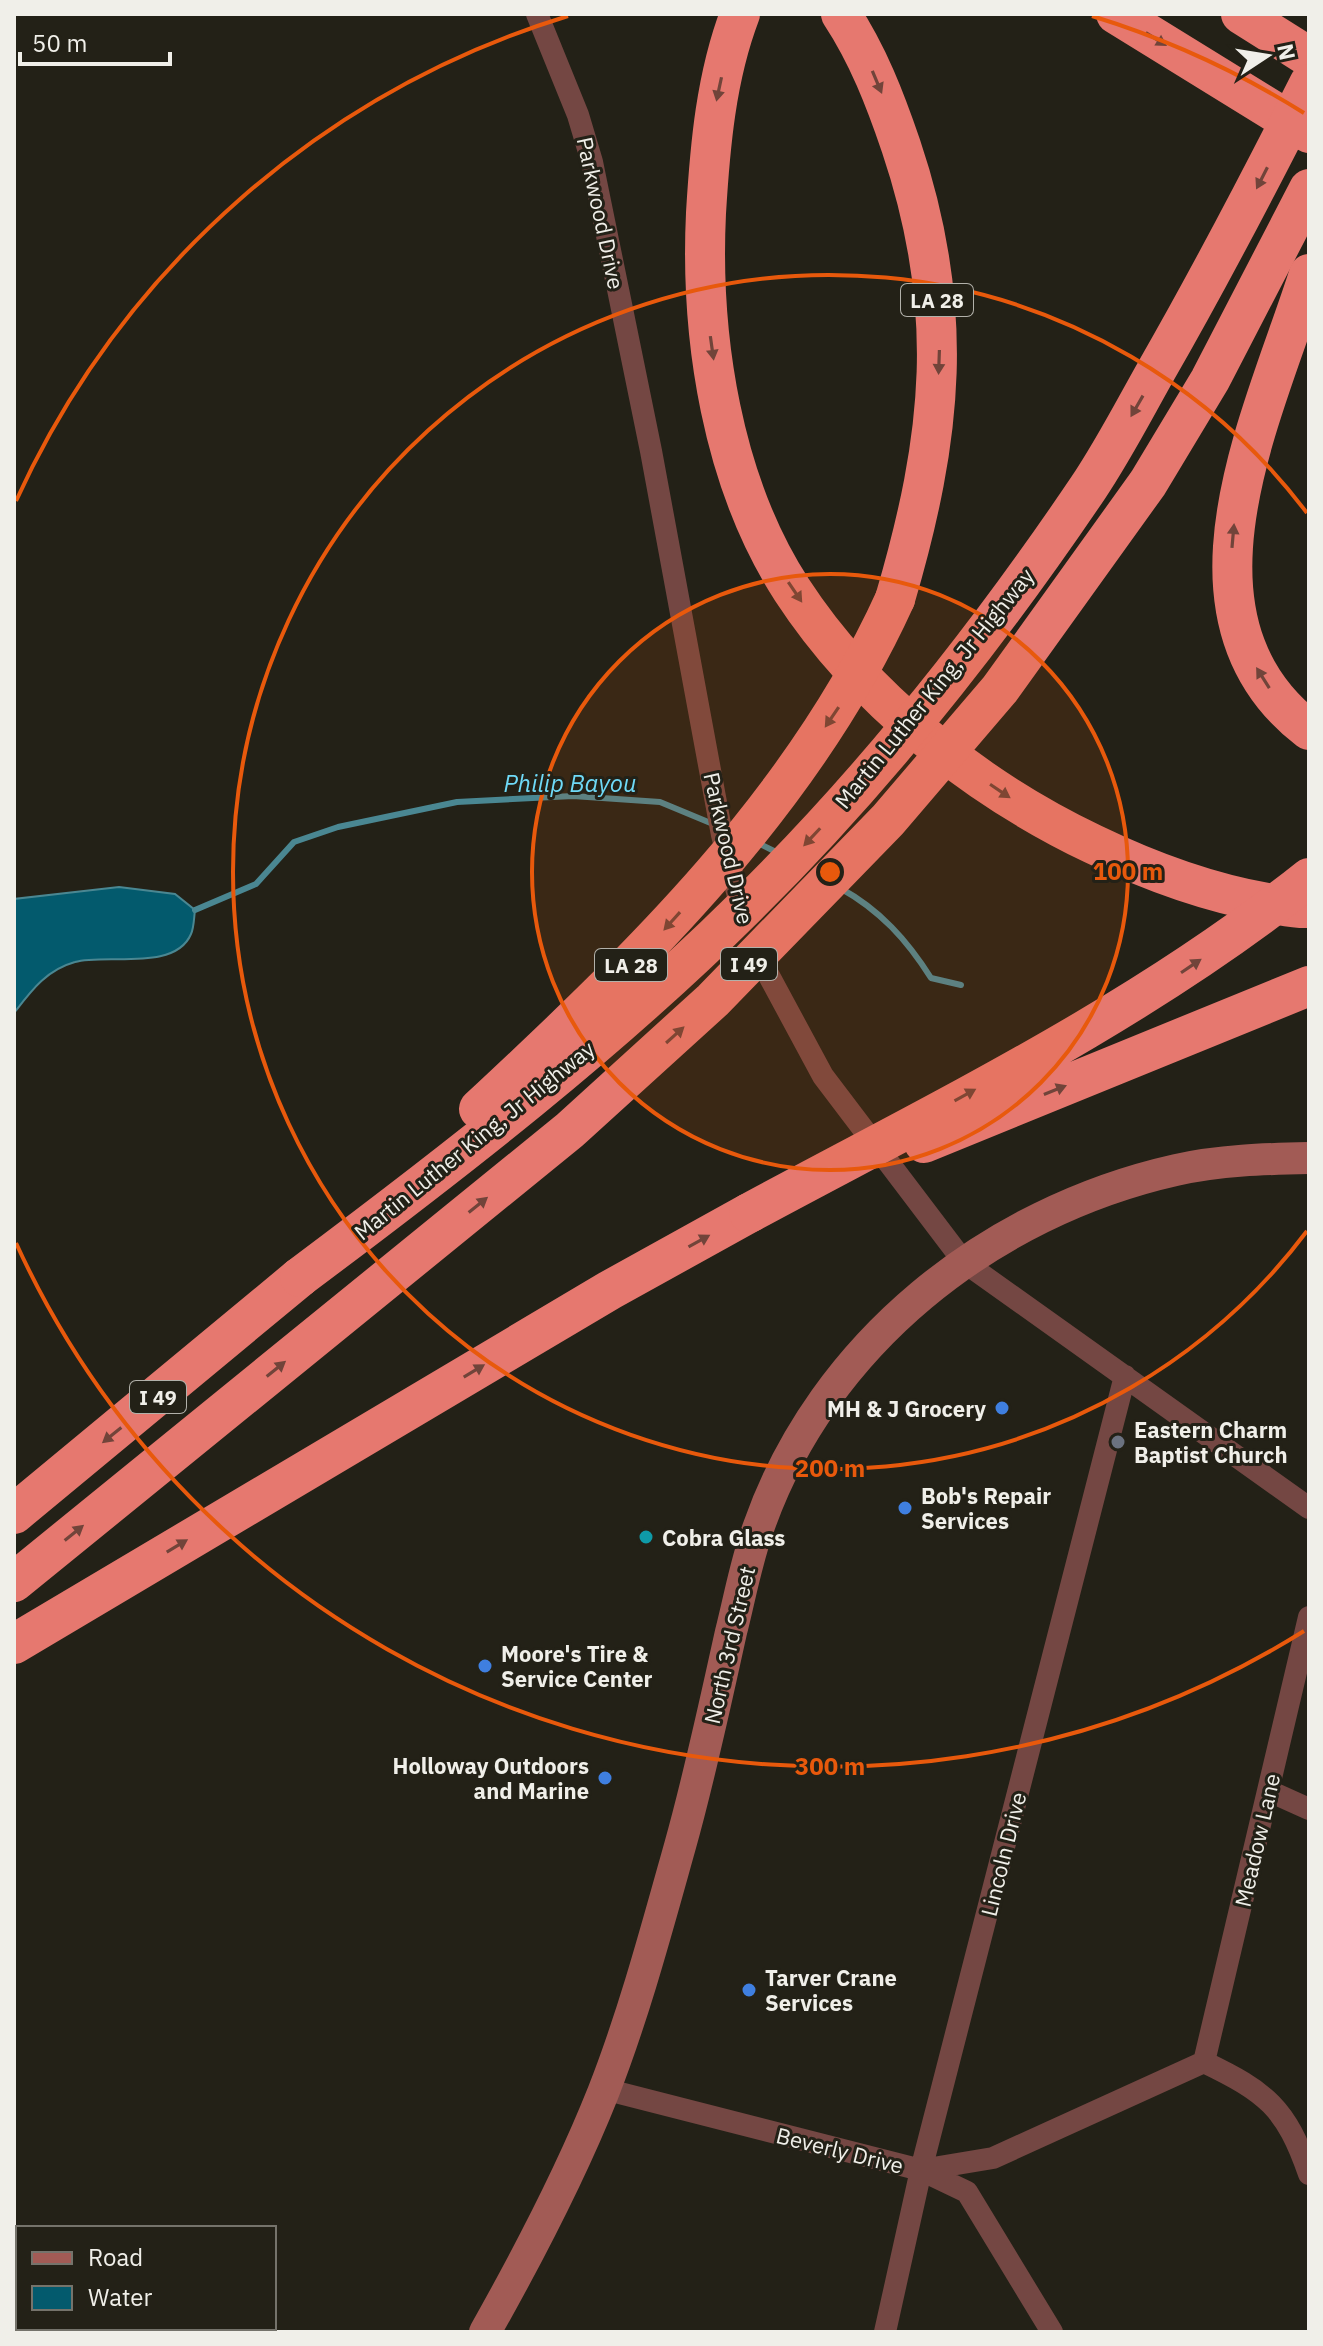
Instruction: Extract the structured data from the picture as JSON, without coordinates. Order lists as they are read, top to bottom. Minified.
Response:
{"streets":{"highway":["LA 28","Martin Luther King, Jr Highway","I 49"],"main road":["North 3rd Street"],"street":["Parkwood Drive","Meadow Lane","Lincoln Drive","Beverly Drive"]},"crossings":[["Parkwood Drive","North 3rd Street"],["Parkwood Drive","Lincoln Drive"],["LA 28","Martin Luther King, Jr Highway"],["North 3rd Street","Beverly Drive"],["Meadow Lane","Beverly Drive"],["Lincoln Drive","Beverly Drive"]],"water":["Philip Bayou"],"places":["MH & J Grocery","Eastern Charm Baptist Church","Bob's Repair Services","Cobra Glass","Moore's Tire & Service Center","Holloway Outdoors and Marine","Tarver Crane Services"],"legend":["Road","Water"],"scale_bar":"50 m","north":"right","rings":["100 m","200 m","300 m"]}
